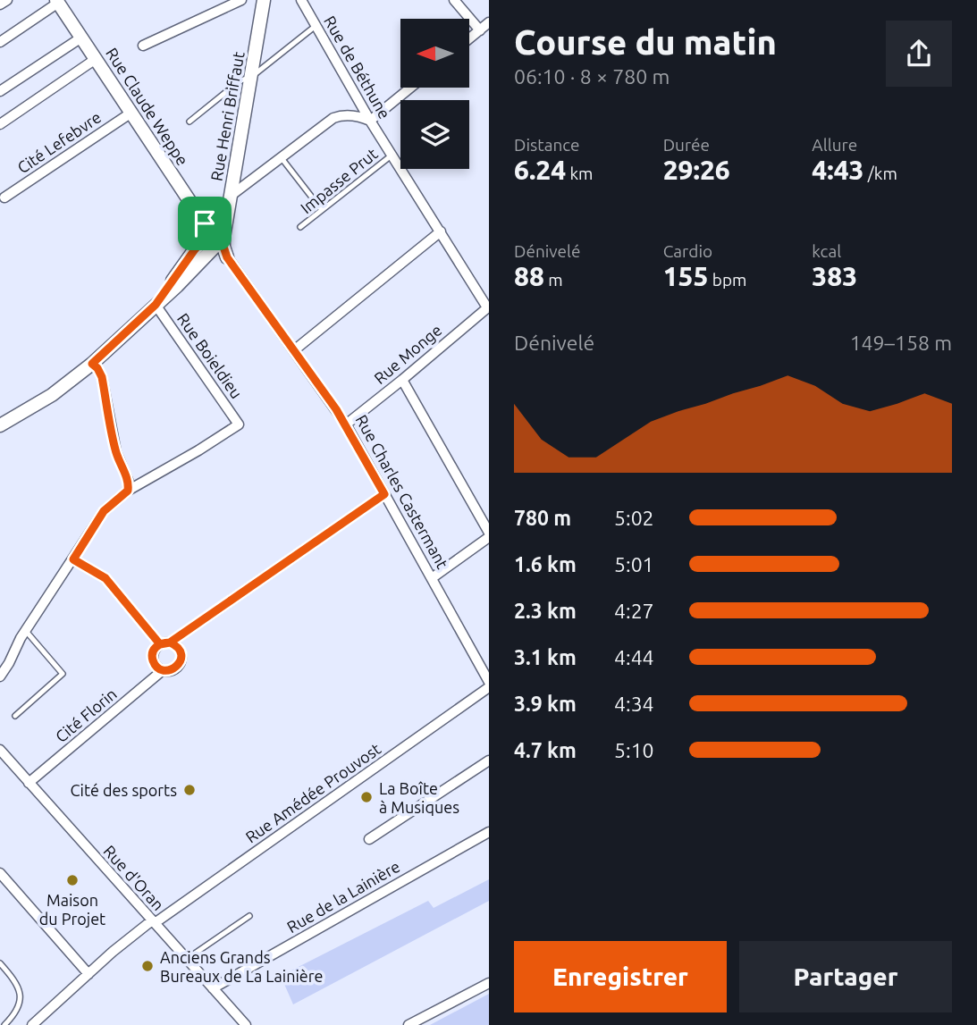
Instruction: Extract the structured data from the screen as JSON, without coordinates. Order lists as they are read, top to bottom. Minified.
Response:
{"streets":{"street":["Rue de Béthune","Rue Claude Weppe","Rue Henri Briffaut","Cité Lefebvre","Rue Monge","Rue Boieldieu","Rue Charles Castermant","Cité Florin","Rue Amédée Prouvost","Rue d'Oran","Rue de la Lainière"],"lane":["Impasse Prut"]},"crossings":[["Rue de Béthune","Impasse Prut"],["Rue de Béthune","Rue Monge"],["Rue Claude Weppe","Cité Lefebvre"],["Rue Monge","Rue Charles Castermant"],["Cité Florin","Rue d'Oran"],["Rue Amédée Prouvost","Rue d'Oran"],["Rue d'Oran","Rue de la Lainière"]],"places":["Cité des sports","La Boîte à Musiques","Maison du Projet","Anciens Grands Bureaux de La Lainière"],"north":"left","page":{"heading":["Course du matin","06:10 · 8 × 780 m"],"stats":[["Distance","6.24 km"],["Durée","29:26"],["Allure","4:43 /km"],["Dénivelé","88 m"],["Cardio","155 bpm"],["kcal","383"]],"chart":["Dénivelé","149–158 m"],"list":[{"name":"780 m","note":"5:02"},{"name":"1.6 km","note":"5:01"},{"name":"2.3 km","note":"4:27"},{"name":"3.1 km","note":"4:44"},{"name":"3.9 km","note":"4:34"},{"name":"4.7 km","note":"5:10"}],"buttons":["Enregistrer","Partager"]}}
